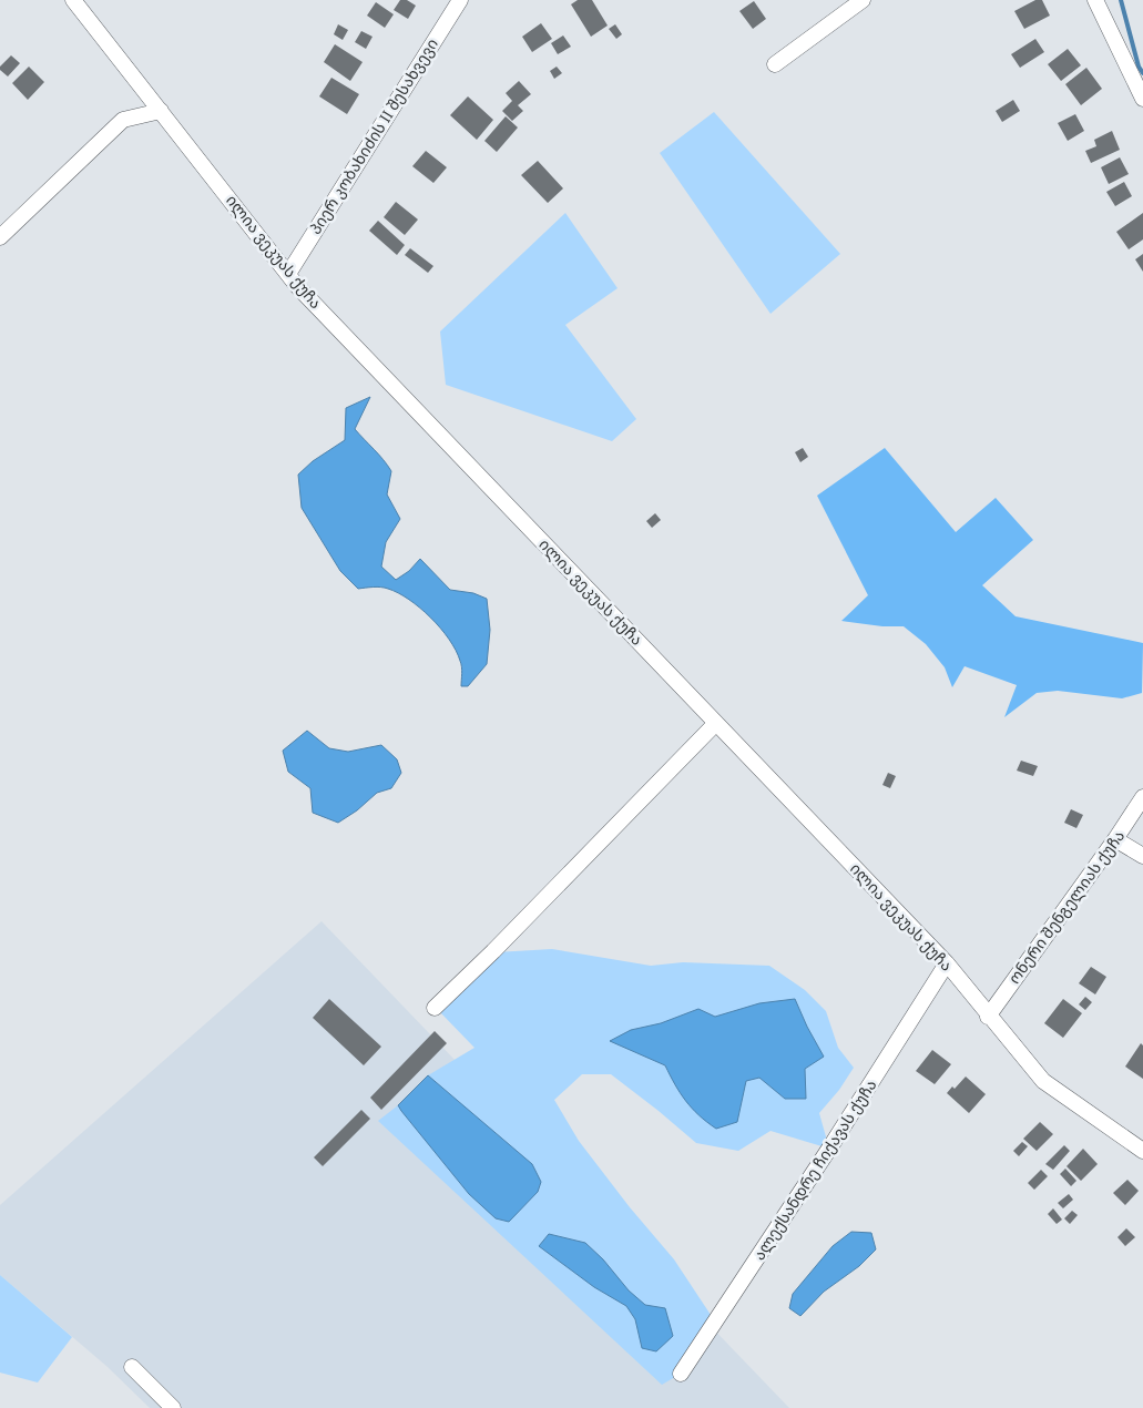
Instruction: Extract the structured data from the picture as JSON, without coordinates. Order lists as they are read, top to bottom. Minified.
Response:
{"streets":{"street":["პიერ კობახიძის II შესახვევი","ილია ვეკუას ქუჩა","ონერი შენგელიას ქუჩა","ალექსანდრე ჩიქავას ქუჩა"]},"crossings":[["პიერ კობახიძის II შესახვევი","ილია ვეკუას ქუჩა"],["ილია ვეკუას ქუჩა","ონერი შენგელიას ქუჩა"],["ილია ვეკუას ქუჩა","ალექსანდრე ჩიქავას ქუჩა"]]}
